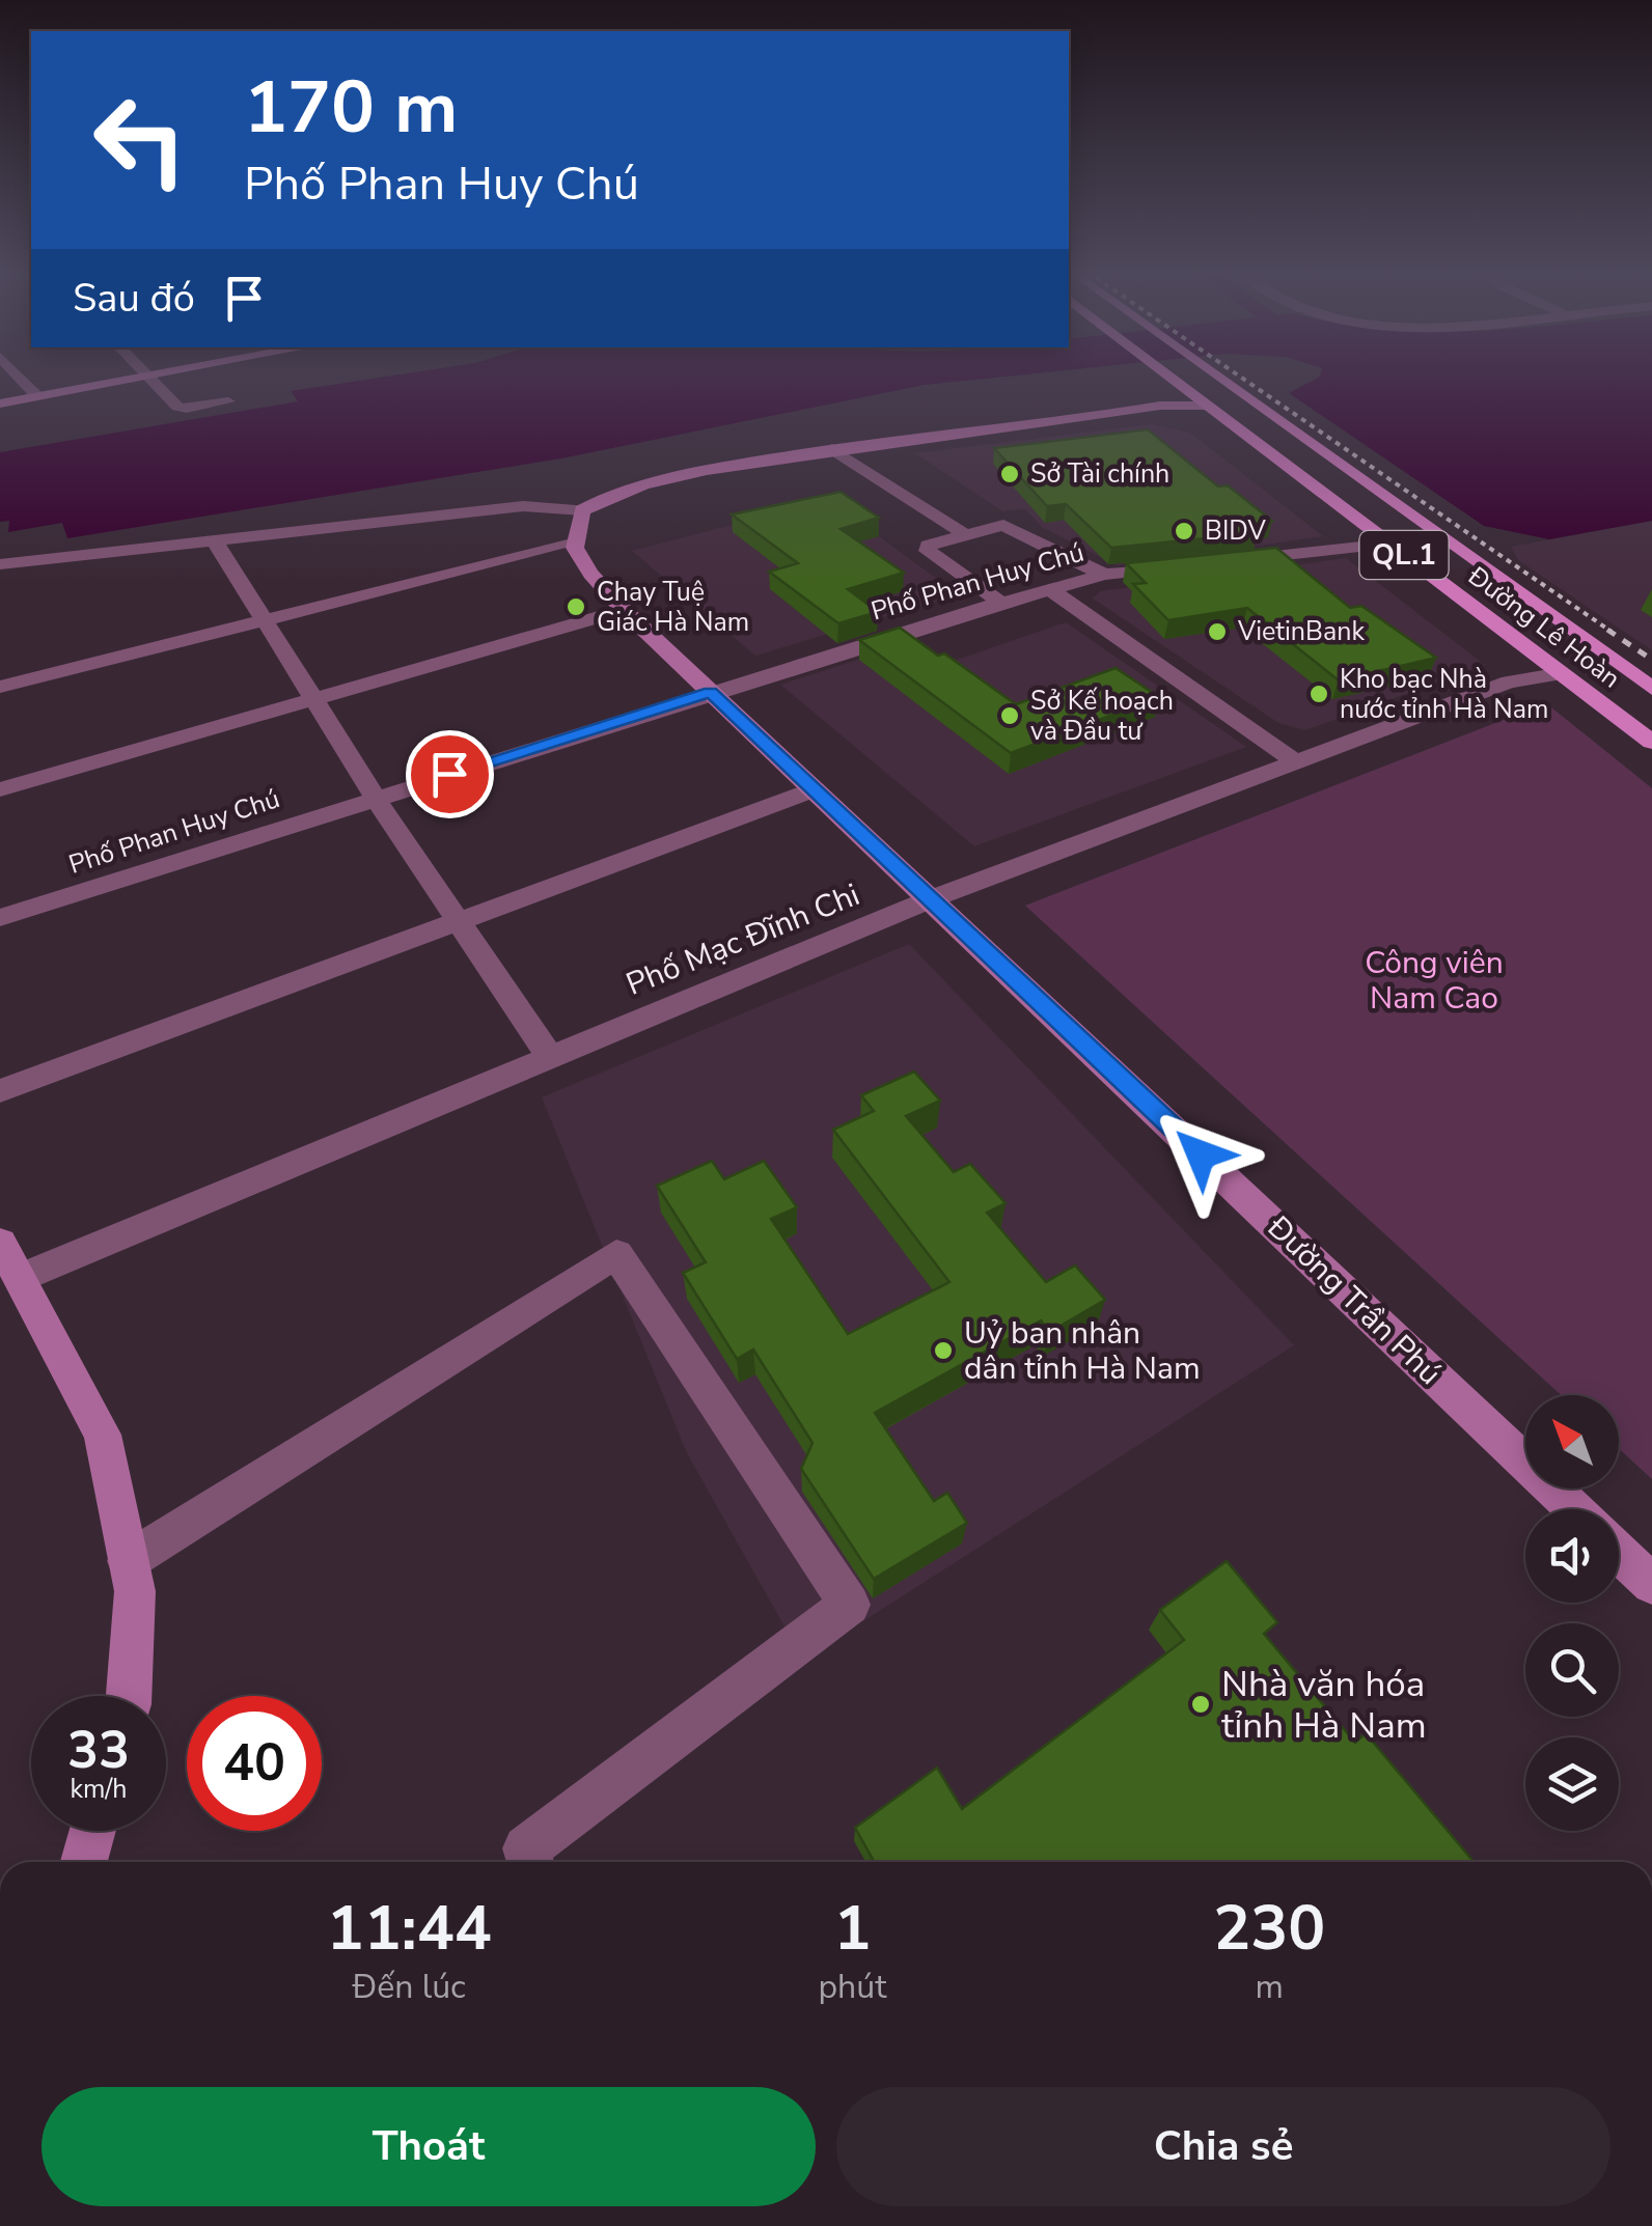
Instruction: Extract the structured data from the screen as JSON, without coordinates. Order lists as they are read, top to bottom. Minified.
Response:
{"streets":{"main road":["QL.1","Đường Lê Hoàn"],"street":["Phố Phan Huy Chú","Phố Mạc Đĩnh Chi","Đường Trần Phú"]},"crossings":[["Phố Phan Huy Chú","Đường Trần Phú"],["Đường Lê Hoàn","Phố Mạc Đĩnh Chi"],["Phố Mạc Đĩnh Chi","Đường Trần Phú"]],"parks":["Công viên Nam Cao"],"places":["Sở Tài chính","BIDV","Chay Tuệ Giác Hà Nam","VietinBank","Kho bạc Nhà nước tỉnh Hà Nam","Sở Kế hoạch và Đầu tư","Uỷ ban nhân dân tỉnh Hà Nam","Nhà văn hóa tỉnh Hà Nam"],"north":"top left","page":{"turn":["170 m","Phố Phan Huy Chú"],"then":"Sau đó","speed":"33 km/h","limit":"40","eta":["11:44","Đến lúc","1","phút","230","m"],"buttons":["Thoát","Chia sẻ"]}}
